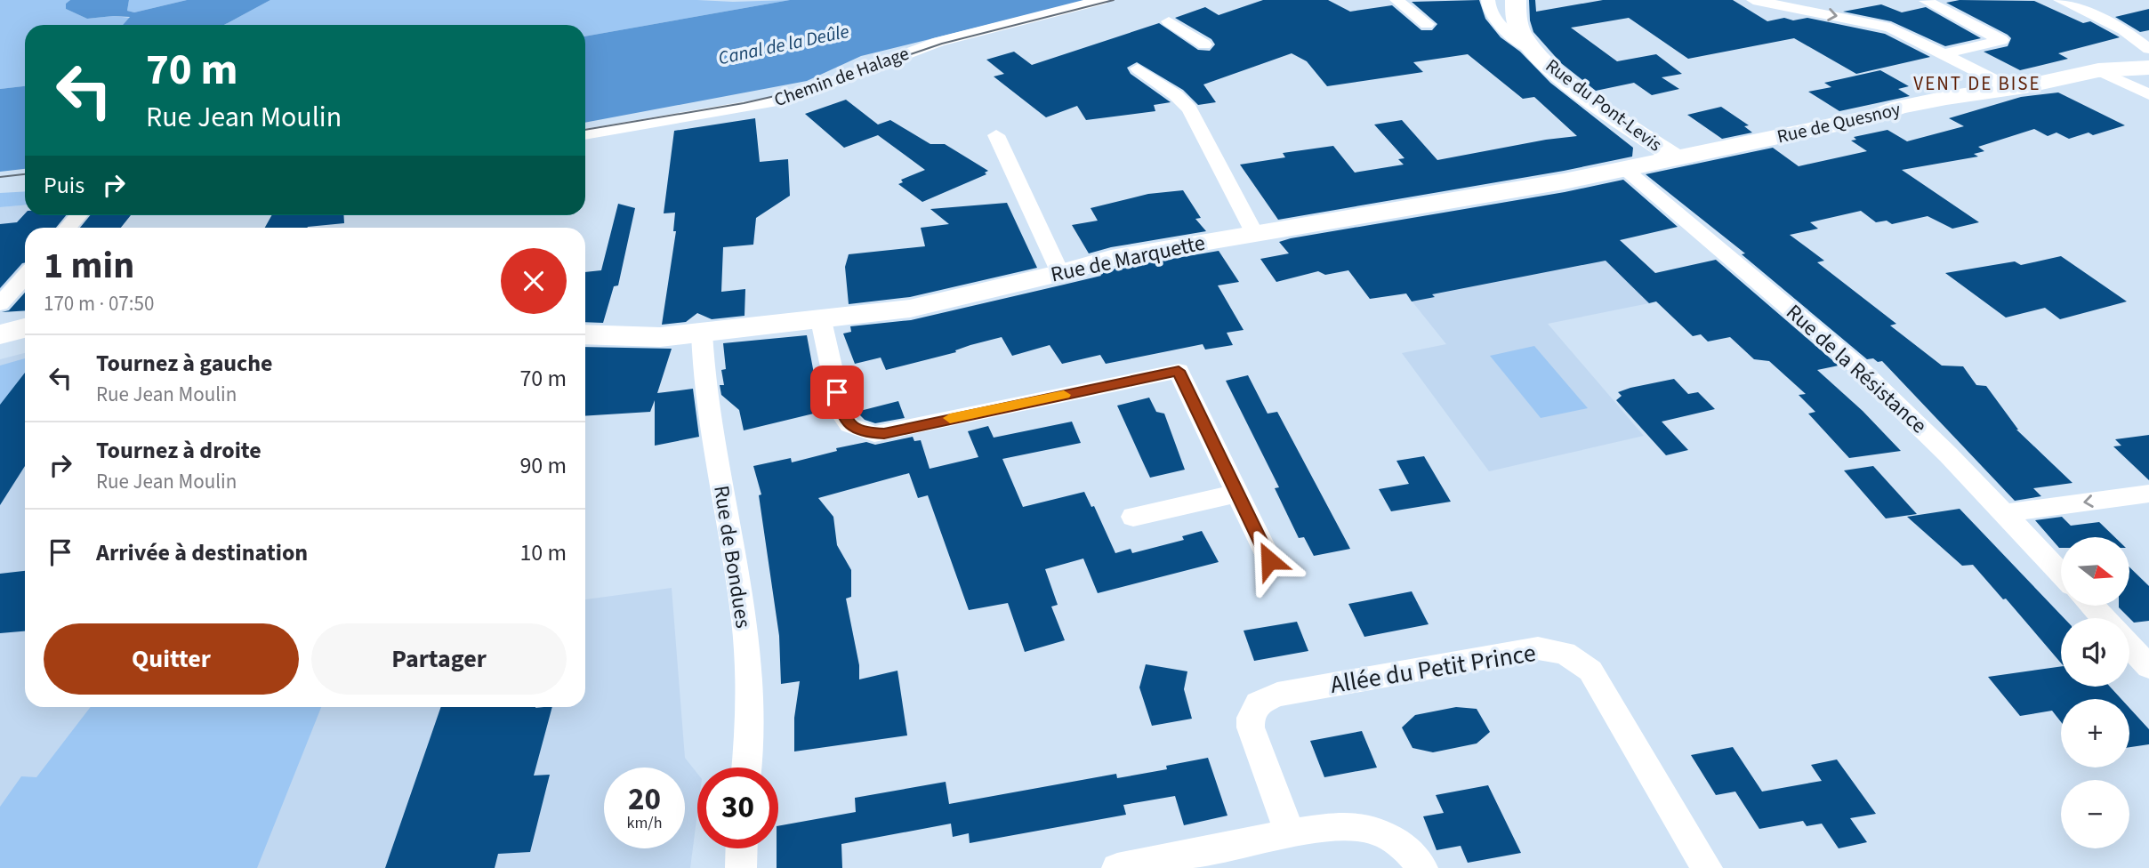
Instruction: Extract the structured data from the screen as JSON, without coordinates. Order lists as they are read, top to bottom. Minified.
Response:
{"streets":{"street":["Chemin de Halage","Rue du Pont-Levis","Rue de Quesnoy","Rue de Marquette","Rue de la Résistance","Rue de Bondues","Allée du Petit Prince"]},"crossings":[["Rue du Pont-Levis","Rue de Quesnoy"],["Rue du Pont-Levis","Rue de Marquette"],["Rue de Quesnoy","Rue de Marquette"],["Rue de Marquette","Rue de la Résistance"],["Rue de Marquette","Rue de Bondues"]],"districts":["VENT DE BISE"],"water":["Canal de la Deûle"],"north":"right","page":{"turn":["70 m","Rue Jean Moulin"],"then":"Puis","heading":["1 min","170 m · 07:50"],"list":[{"name":"Tournez à gauche","note":"Rue Jean Moulin","value":"70 m"},{"name":"Tournez à droite","note":"Rue Jean Moulin","value":"90 m"},{"name":"Arrivée à destination","value":"10 m"}],"map_buttons":["+","−"],"buttons":["Quitter","Partager"],"speed":"20 km/h","limit":"30"}}
